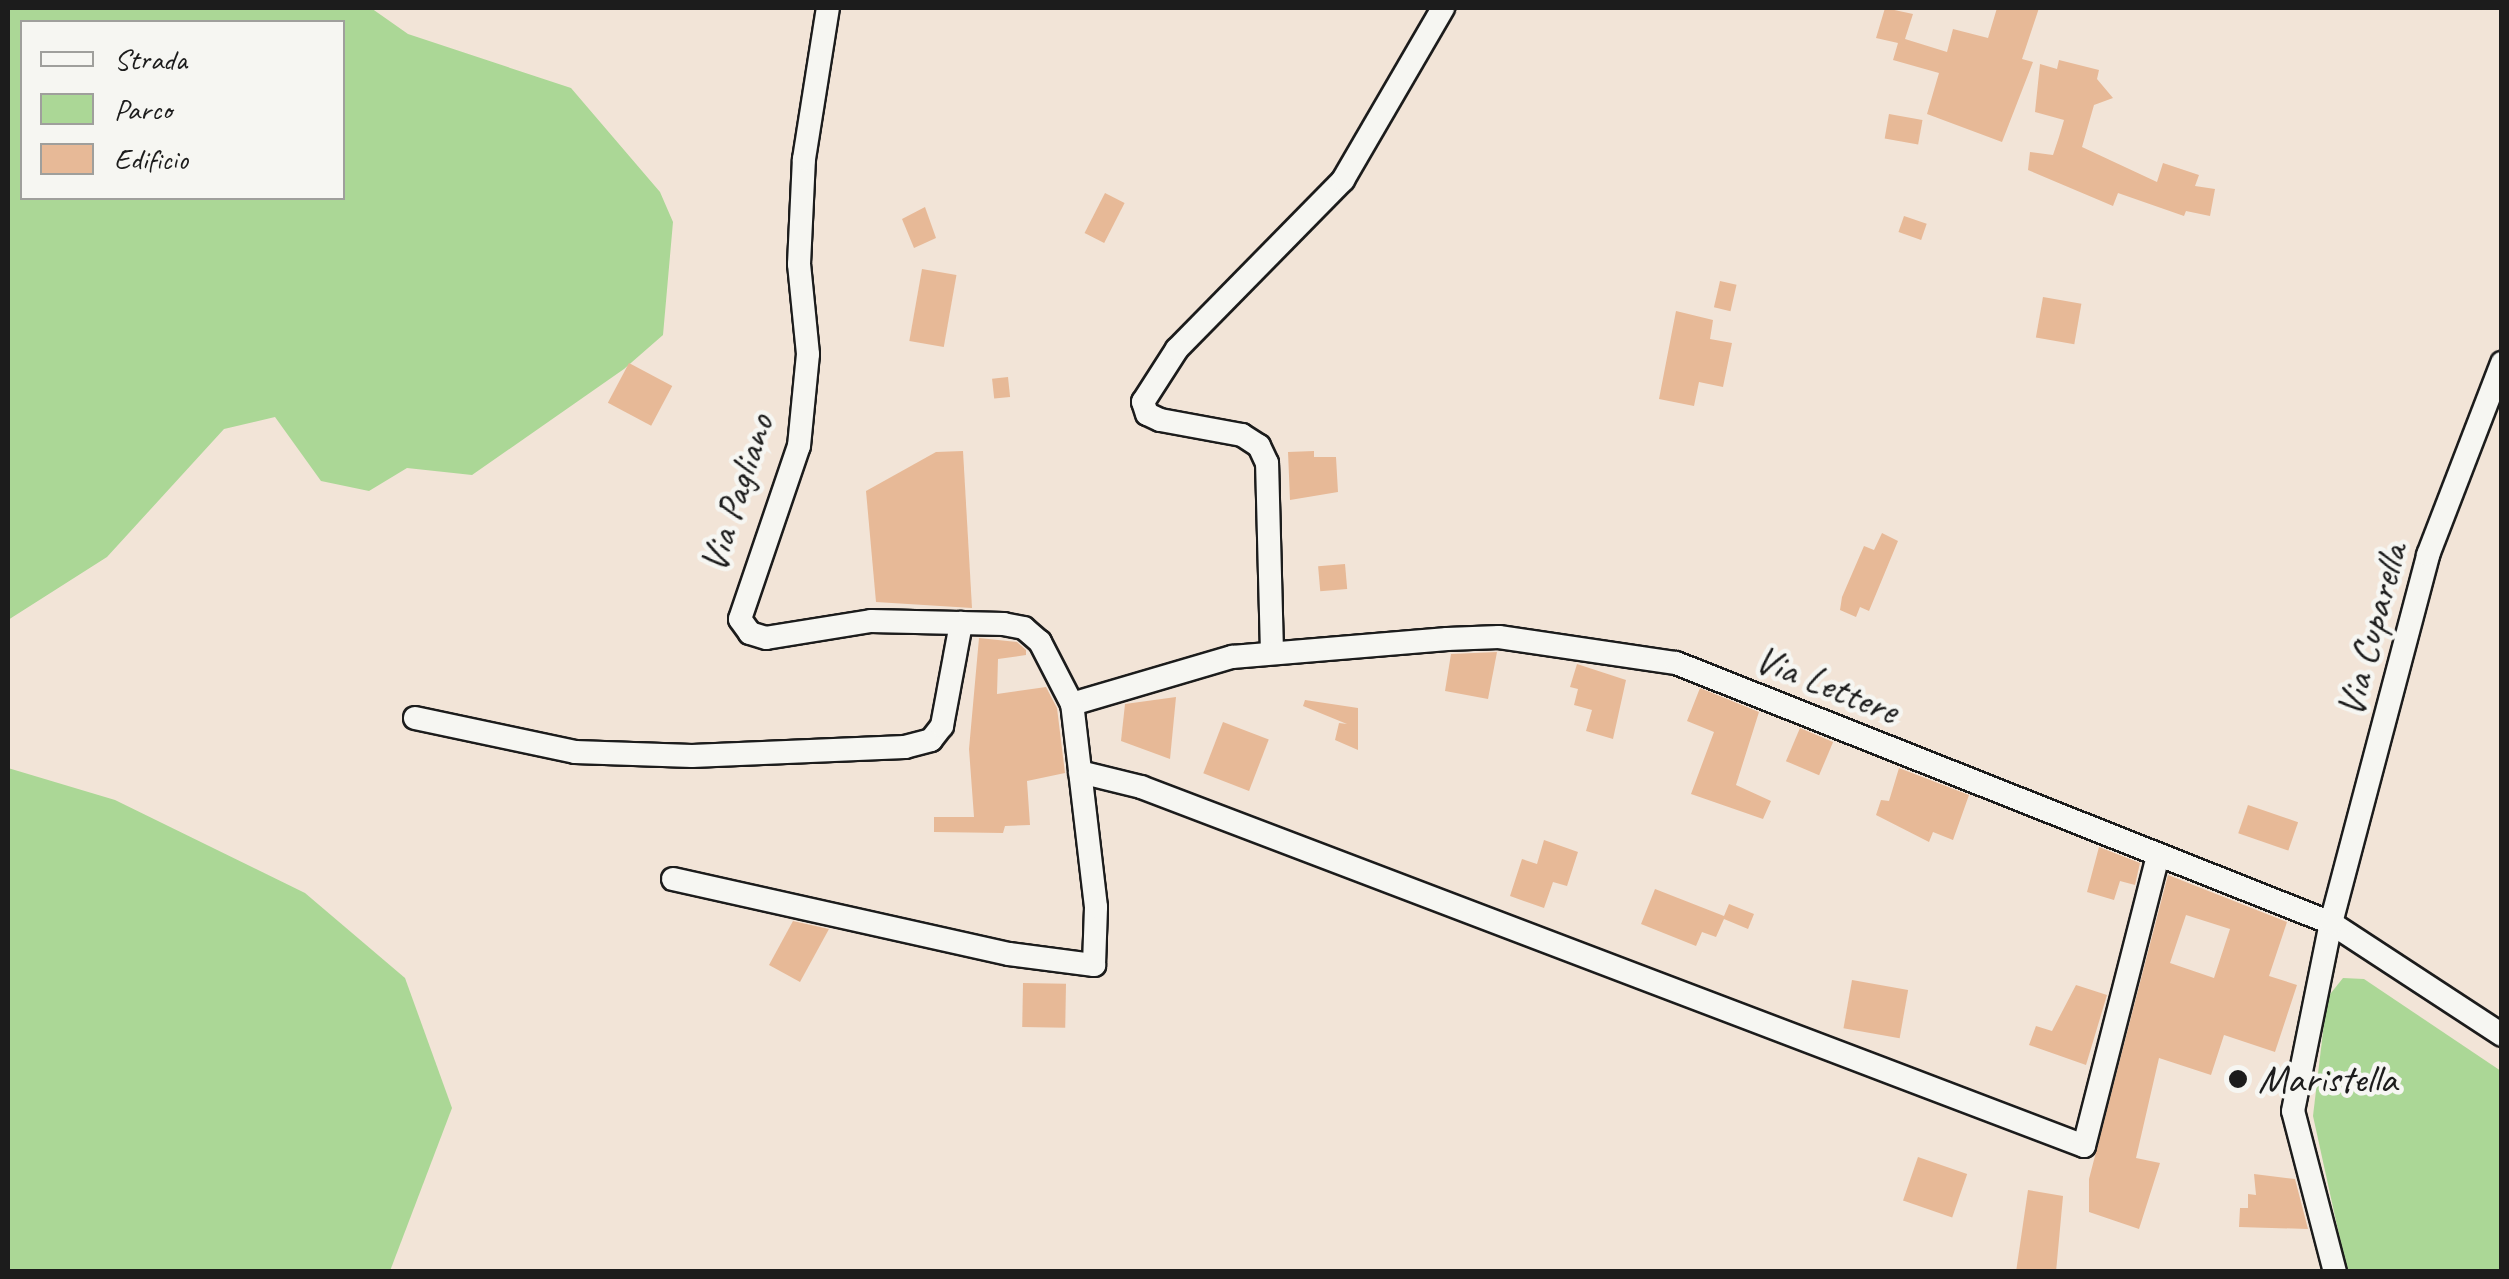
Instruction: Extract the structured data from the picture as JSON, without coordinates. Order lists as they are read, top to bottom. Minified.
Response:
{"streets":{"street":["Via Pagliano","Via Cuparella","Via Lettere"]},"crossings":[["Via Pagliano","Via Lettere"],["Via Cuparella","Via Lettere"]],"places":["Maristella"],"legend":["Strada","Parco","Edificio"]}
